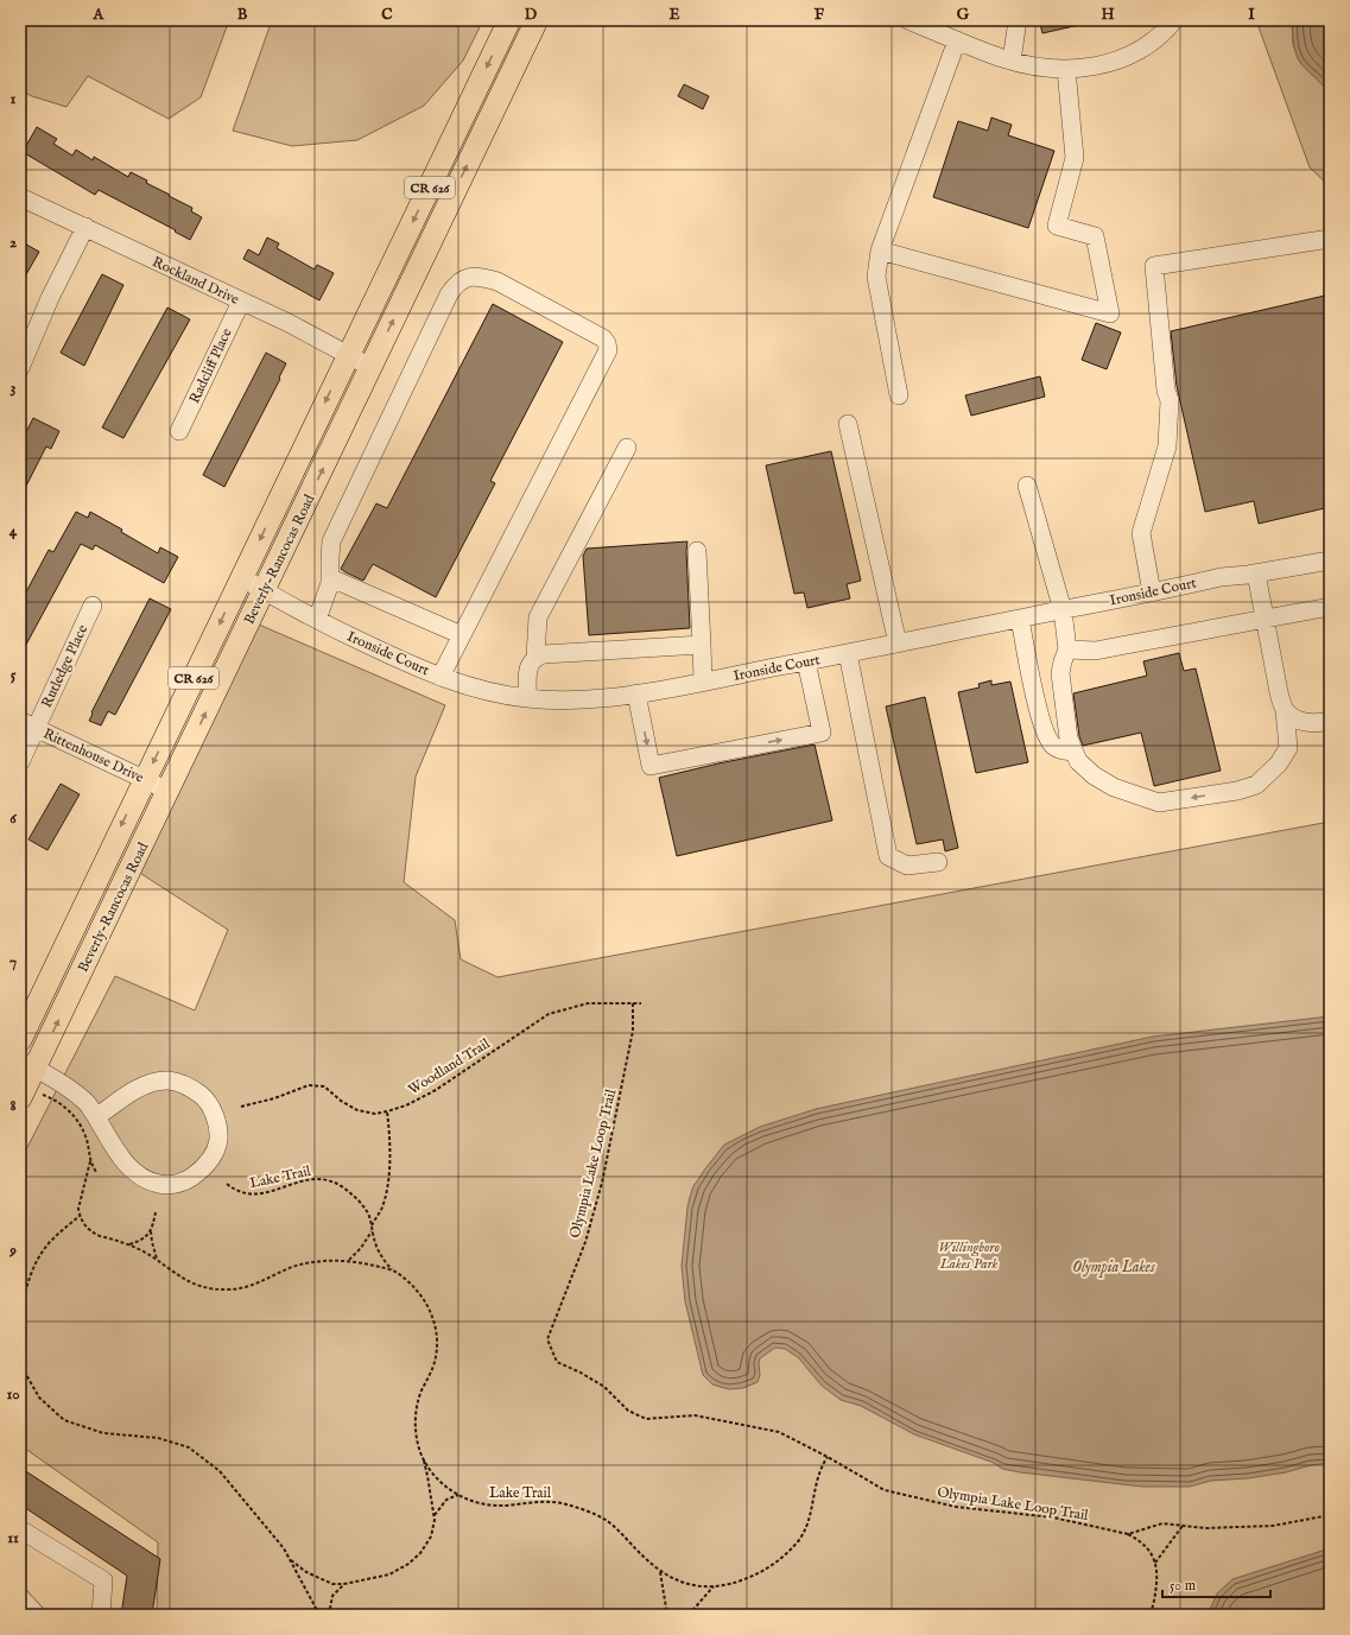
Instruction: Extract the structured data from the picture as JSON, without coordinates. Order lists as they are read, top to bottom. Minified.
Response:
{"streets":{"main road":["CR 626","Beverly-Rancocas Road"],"street":["Rockland Drive","Radcliff Place","Ironside Court","Rutledge Place","Rittenhouse Drive"],"path":["Woodland Trail","Olympia Lake Loop Trail","Lake Trail"]},"crossings":[["Rockland Drive","Radcliff Place"],["Rockland Drive","Beverly-Rancocas Road"],["Beverly-Rancocas Road","Ironside Court"],["Beverly-Rancocas Road","Rittenhouse Drive"],["Rutledge Place","Rittenhouse Drive"],["Woodland Trail","Olympia Lake Loop Trail"],["Olympia Lake Loop Trail","Lake Trail"]],"water":["Olympia Lakes"],"parks":["Willingboro Lakes Park"],"scale_bar":"50 m","grid":{"columns":["A","B","C","D","E","F","G","H","I"],"rows":["1","2","3","4","5","6","7","8","9","10","11"]}}
